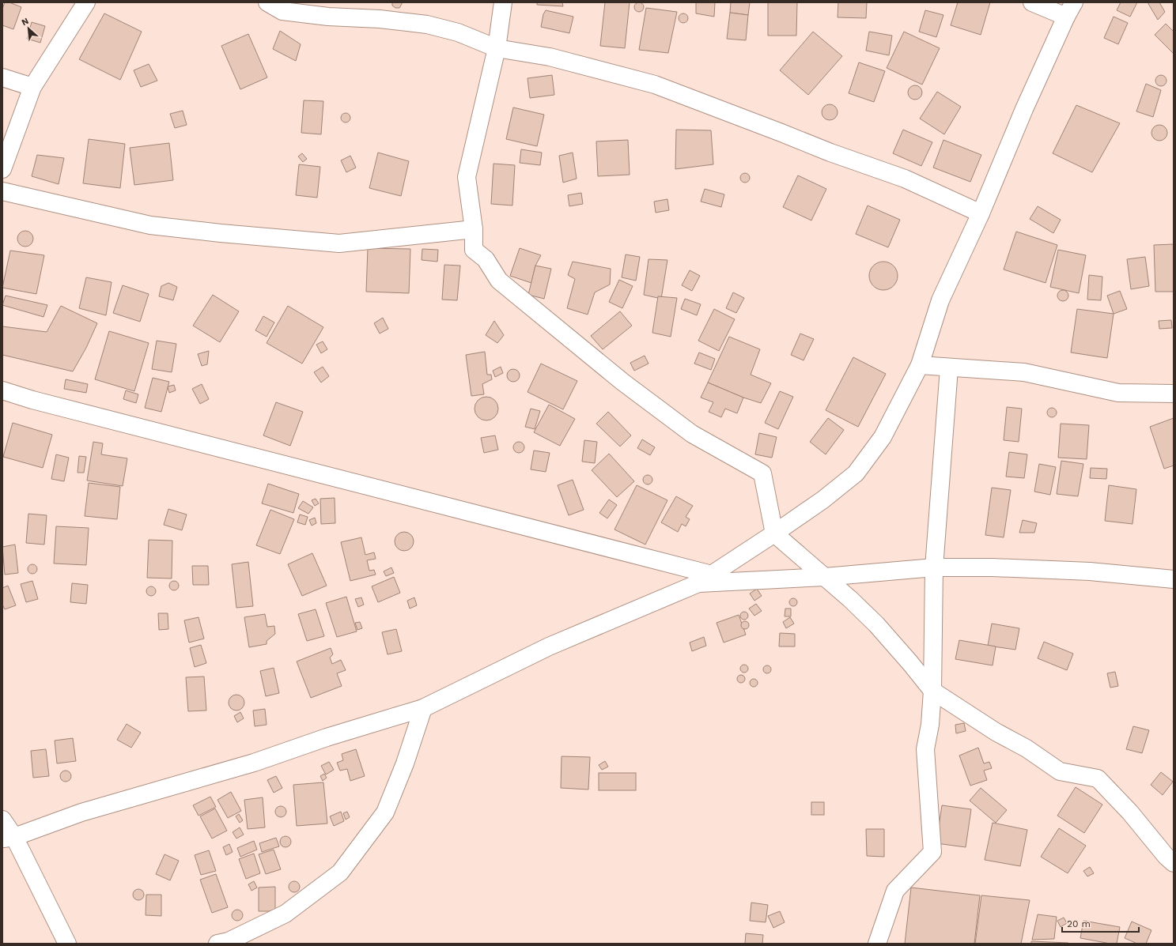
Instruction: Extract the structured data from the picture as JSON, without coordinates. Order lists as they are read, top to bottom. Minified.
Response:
{"scale_bar":"20 m","north":"top left"}
